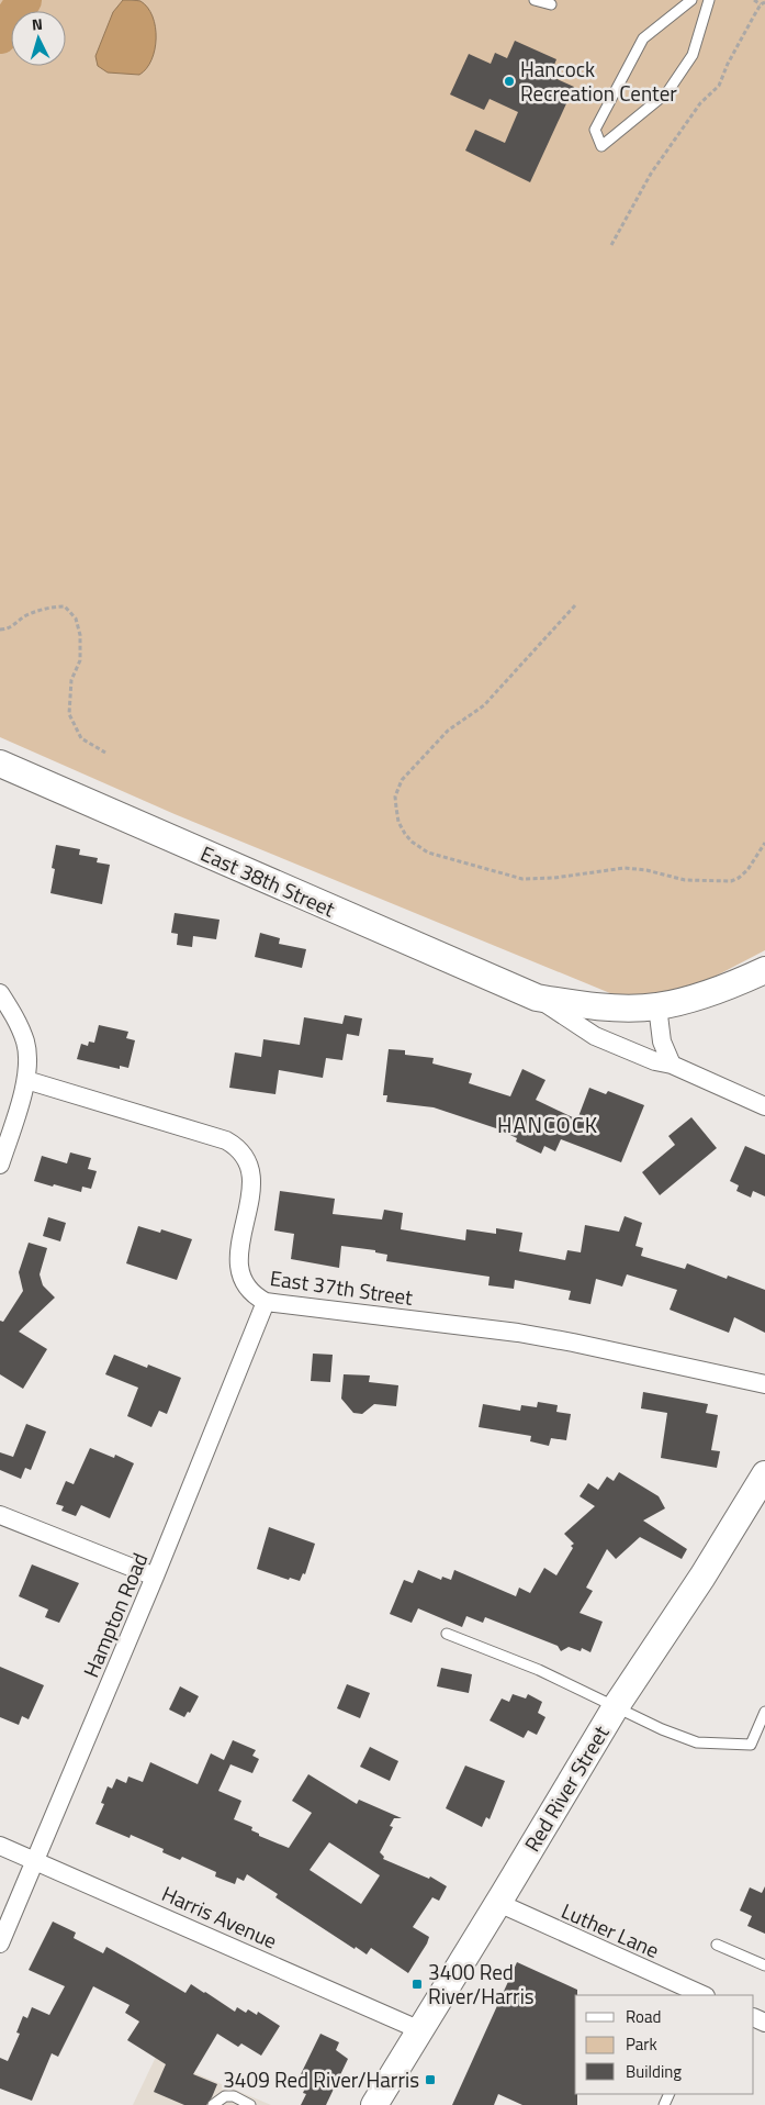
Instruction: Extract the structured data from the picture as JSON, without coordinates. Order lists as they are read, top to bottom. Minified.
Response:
{"streets":{"street":["East 38th Street","East 37th Street","Hampton Road","Red River Street","Harris Avenue","Luther Lane"]},"crossings":[["East 37th Street","Hampton Road"],["Hampton Road","Harris Avenue"],["Red River Street","Harris Avenue"],["Red River Street","Luther Lane"]],"districts":["HANCOCK"],"places":{"other":["Hancock Recreation Center"],"transit":["3400 Red River/Harris","3409 Red River/Harris"]},"legend":["Road","Park","Building"],"north":"top"}
